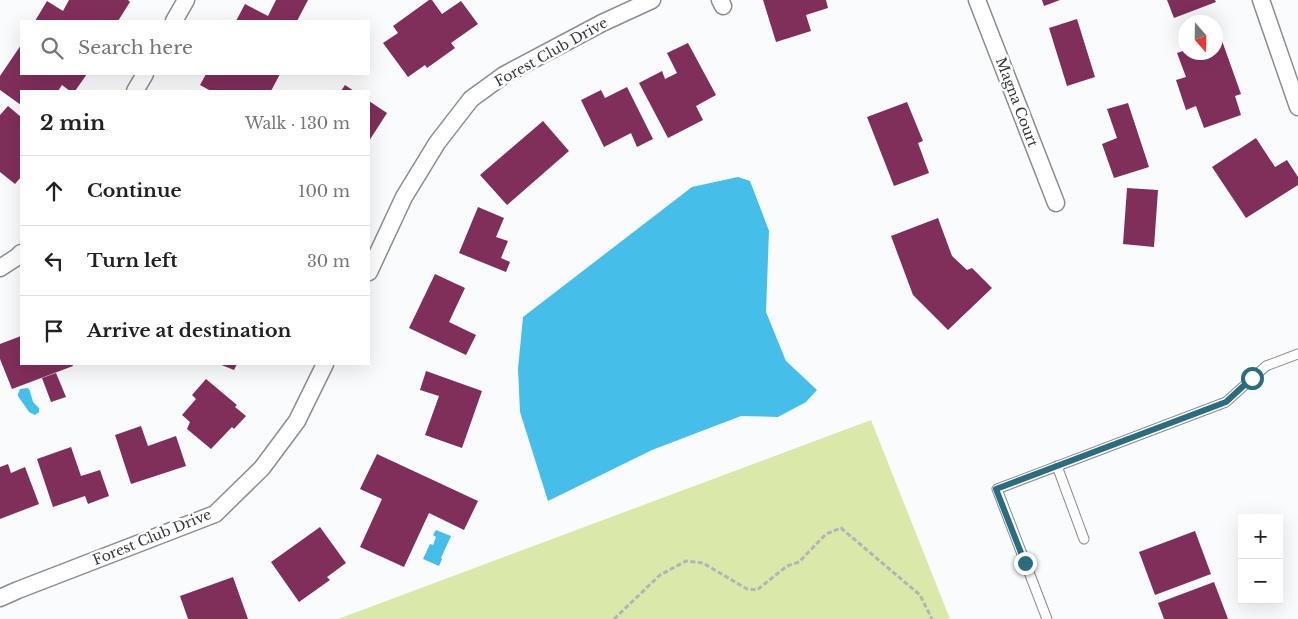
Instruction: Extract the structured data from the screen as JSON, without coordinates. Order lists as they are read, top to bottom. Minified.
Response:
{"streets":{"street":["Forest Club Drive","Magna Court"]},"north":"bottom","page":{"search":"Search here","heading":["2 min","Walk · 130 m"],"list":[["Continue","100 m"],["Turn left","30 m"],"Arrive at destination"],"map_buttons":["+","−"]}}
